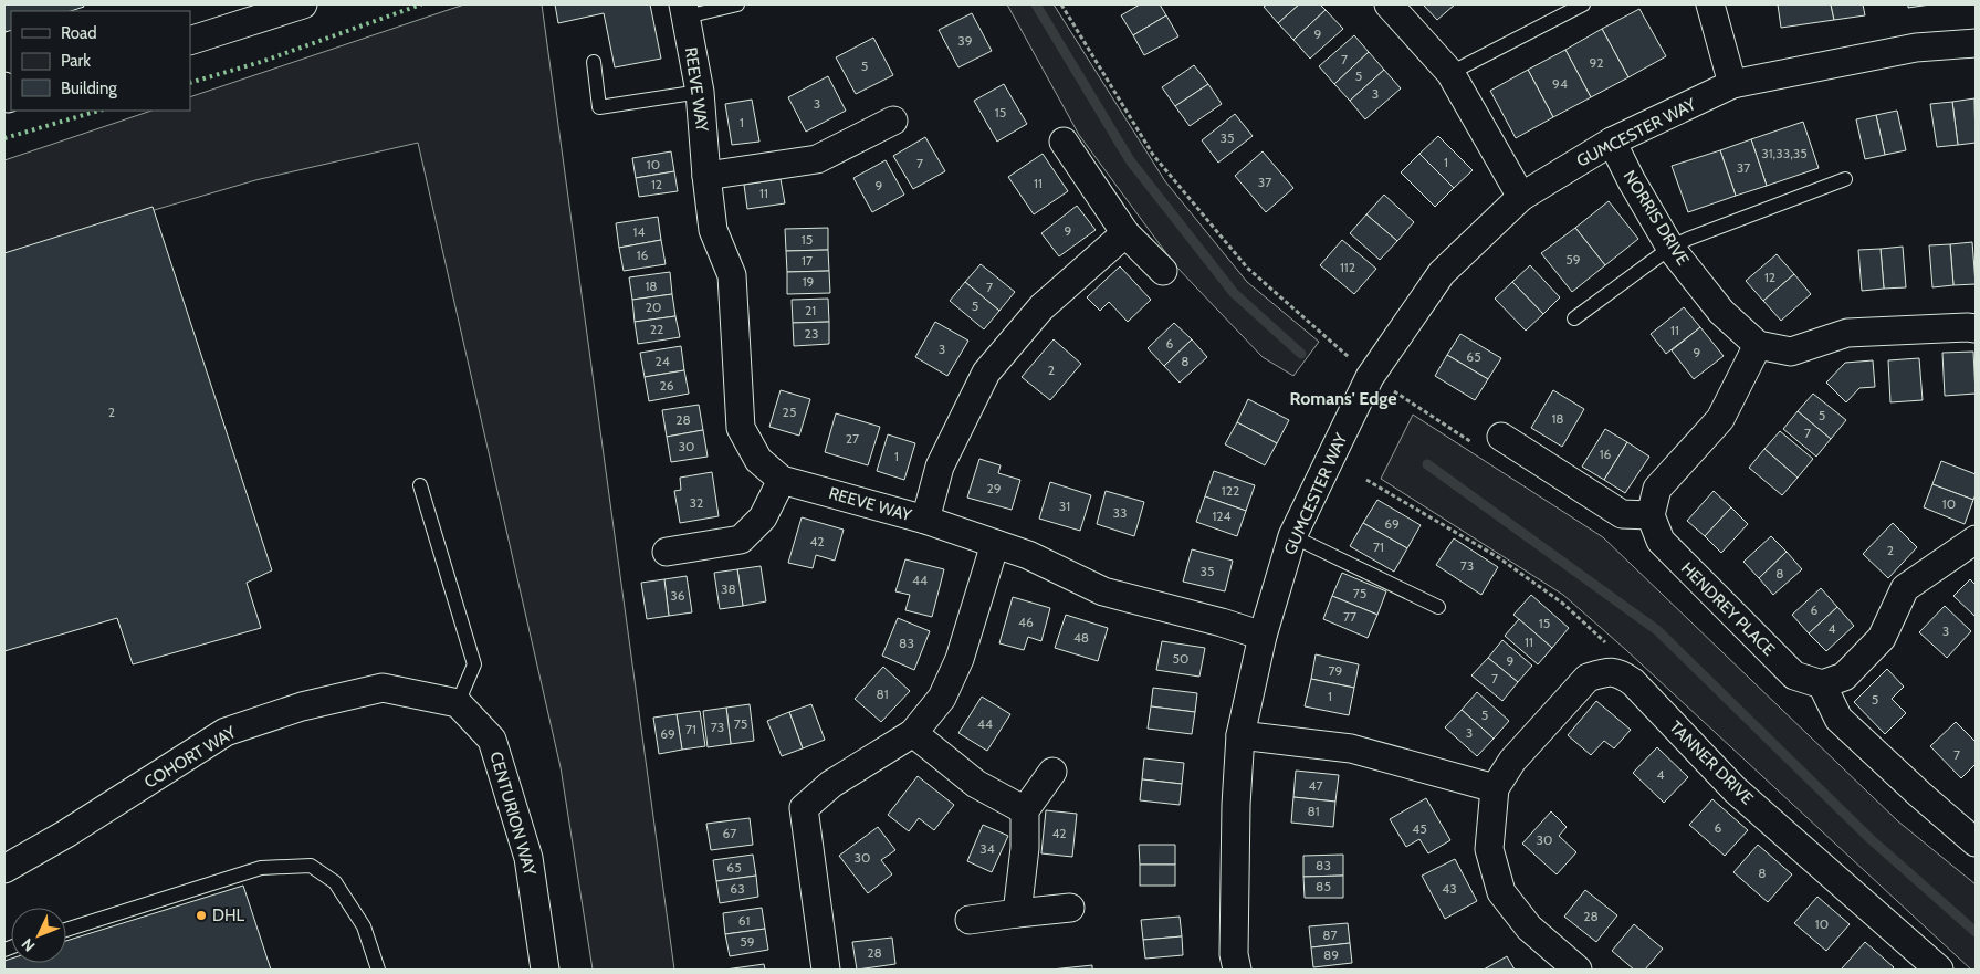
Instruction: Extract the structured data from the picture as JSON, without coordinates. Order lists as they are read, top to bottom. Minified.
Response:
{"streets":{"street":["REEVE WAY","GUMCESTER WAY","NORRIS DRIVE","HENDREY PLACE","COHORT WAY","TANNER DRIVE","CENTURION WAY"]},"crossings":[["REEVE WAY","GUMCESTER WAY"],["GUMCESTER WAY","NORRIS DRIVE"],["COHORT WAY","CENTURION WAY"]],"districts":["Romans' Edge"],"places":["DHL"],"house_numbers":["9","39","7","92","5","5","94","3","3","15","1","35","31,33,35","1","7","10","37","37","11","12","9","11","9","14","15","16","59","17","112","12","19","18","7","5","20","21","22","11","23","6","3","9","65","24","8","2","26","2","25","5","18","28","7","27","30","16","1","29","122","32","10","31","33","124","69","42","71","2","73","35","8","44","38","75","36","6","77","46","15","4","3","48","11","83","50","9","79","7","81","1","5","5","75","44","73","71","3","69","7","4","47","81","6","45","67","42","30","34","30","83","65","8","85","63","43","28","61","10","87","59","28","89"],"legend":["Road","Park","Building"],"north":"bottom left"}
